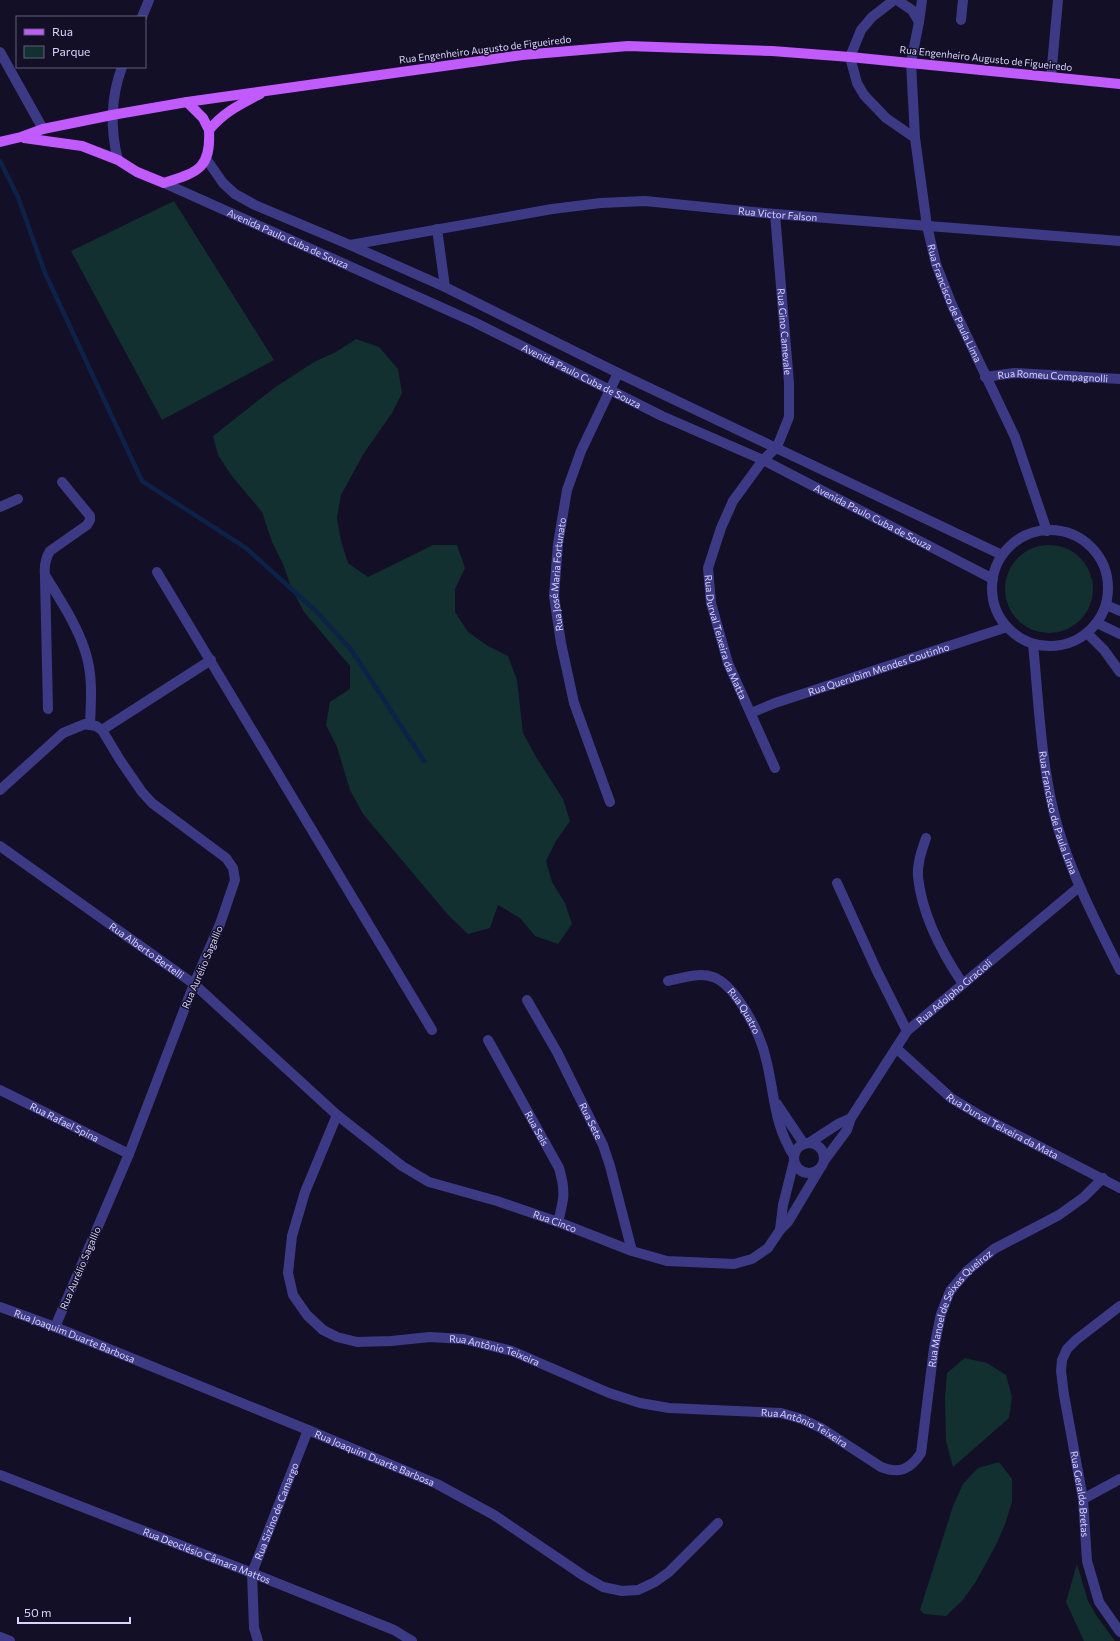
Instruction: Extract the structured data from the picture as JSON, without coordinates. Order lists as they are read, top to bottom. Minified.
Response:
{"streets":{"main road":["Rua Engenheiro Augusto de Figueiredo"],"street":["Rua Victor Falson","Avenida Paulo Cuba de Souza","Rua Francisco de Paula Lima","Rua Gino Camevale","Rua Romeu Compagnolli","Rua José Maria Fortunato","Rua Durval Teixeira da Matta","Rua Querubim Mendes Coutinho","Rua Alberto Bertelli","Rua Aurélio Sagallio","Rua Adolpho Gracioli","Rua Quatro","Rua Sete","Rua Rafael Spina","Rua Durval Teixeira da Mata","Rua Seis","Rua Cinco","Rua Manoel de Seixas Queiroz","Rua Joaquim Duarte Barbosa","Rua Antônio Teixeira","Rua Geraldo Bretas","Rua Sizino de Camargo","Rua Deoclésio Câmara Mattos"]},"crossings":[["Rua Engenheiro Augusto de Figueiredo","Avenida Paulo Cuba de Souza"],["Rua Engenheiro Augusto de Figueiredo","Rua Francisco de Paula Lima"],["Rua Victor Falson","Avenida Paulo Cuba de Souza"],["Rua Victor Falson","Rua Francisco de Paula Lima"],["Rua Victor Falson","Rua Gino Camevale"],["Avenida Paulo Cuba de Souza","Rua Francisco de Paula Lima"],["Avenida Paulo Cuba de Souza","Rua Gino Camevale"],["Avenida Paulo Cuba de Souza","Rua José Maria Fortunato"],["Avenida Paulo Cuba de Souza","Rua Durval Teixeira da Matta"],["Avenida Paulo Cuba de Souza","Rua Querubim Mendes Coutinho"],["Rua Francisco de Paula Lima","Rua Romeu Compagnolli"],["Rua Francisco de Paula Lima","Rua Querubim Mendes Coutinho"],["Rua Francisco de Paula Lima","Rua Adolpho Gracioli"],["Rua Gino Camevale","Rua Durval Teixeira da Matta"],["Rua Durval Teixeira da Matta","Rua Querubim Mendes Coutinho"],["Rua Alberto Bertelli","Rua Aurélio Sagallio"],["Rua Alberto Bertelli","Rua Cinco"],["Rua Alberto Bertelli","Rua Antônio Teixeira"],["Rua Aurélio Sagallio","Rua Rafael Spina"],["Rua Aurélio Sagallio","Rua Joaquim Duarte Barbosa"],["Rua Adolpho Gracioli","Rua Quatro"],["Rua Adolpho Gracioli","Rua Durval Teixeira da Mata"],["Rua Adolpho Gracioli","Rua Cinco"],["Rua Quatro","Rua Cinco"],["Rua Sete","Rua Cinco"],["Rua Durval Teixeira da Mata","Rua Manoel de Seixas Queiroz"],["Rua Seis","Rua Cinco"],["Rua Cinco","Rua Antônio Teixeira"],["Rua Manoel de Seixas Queiroz","Rua Antônio Teixeira"],["Rua Joaquim Duarte Barbosa","Rua Sizino de Camargo"],["Rua Sizino de Camargo","Rua Deoclésio Câmara Mattos"]],"legend":["Rua","Parque"],"scale_bar":"50 m"}
